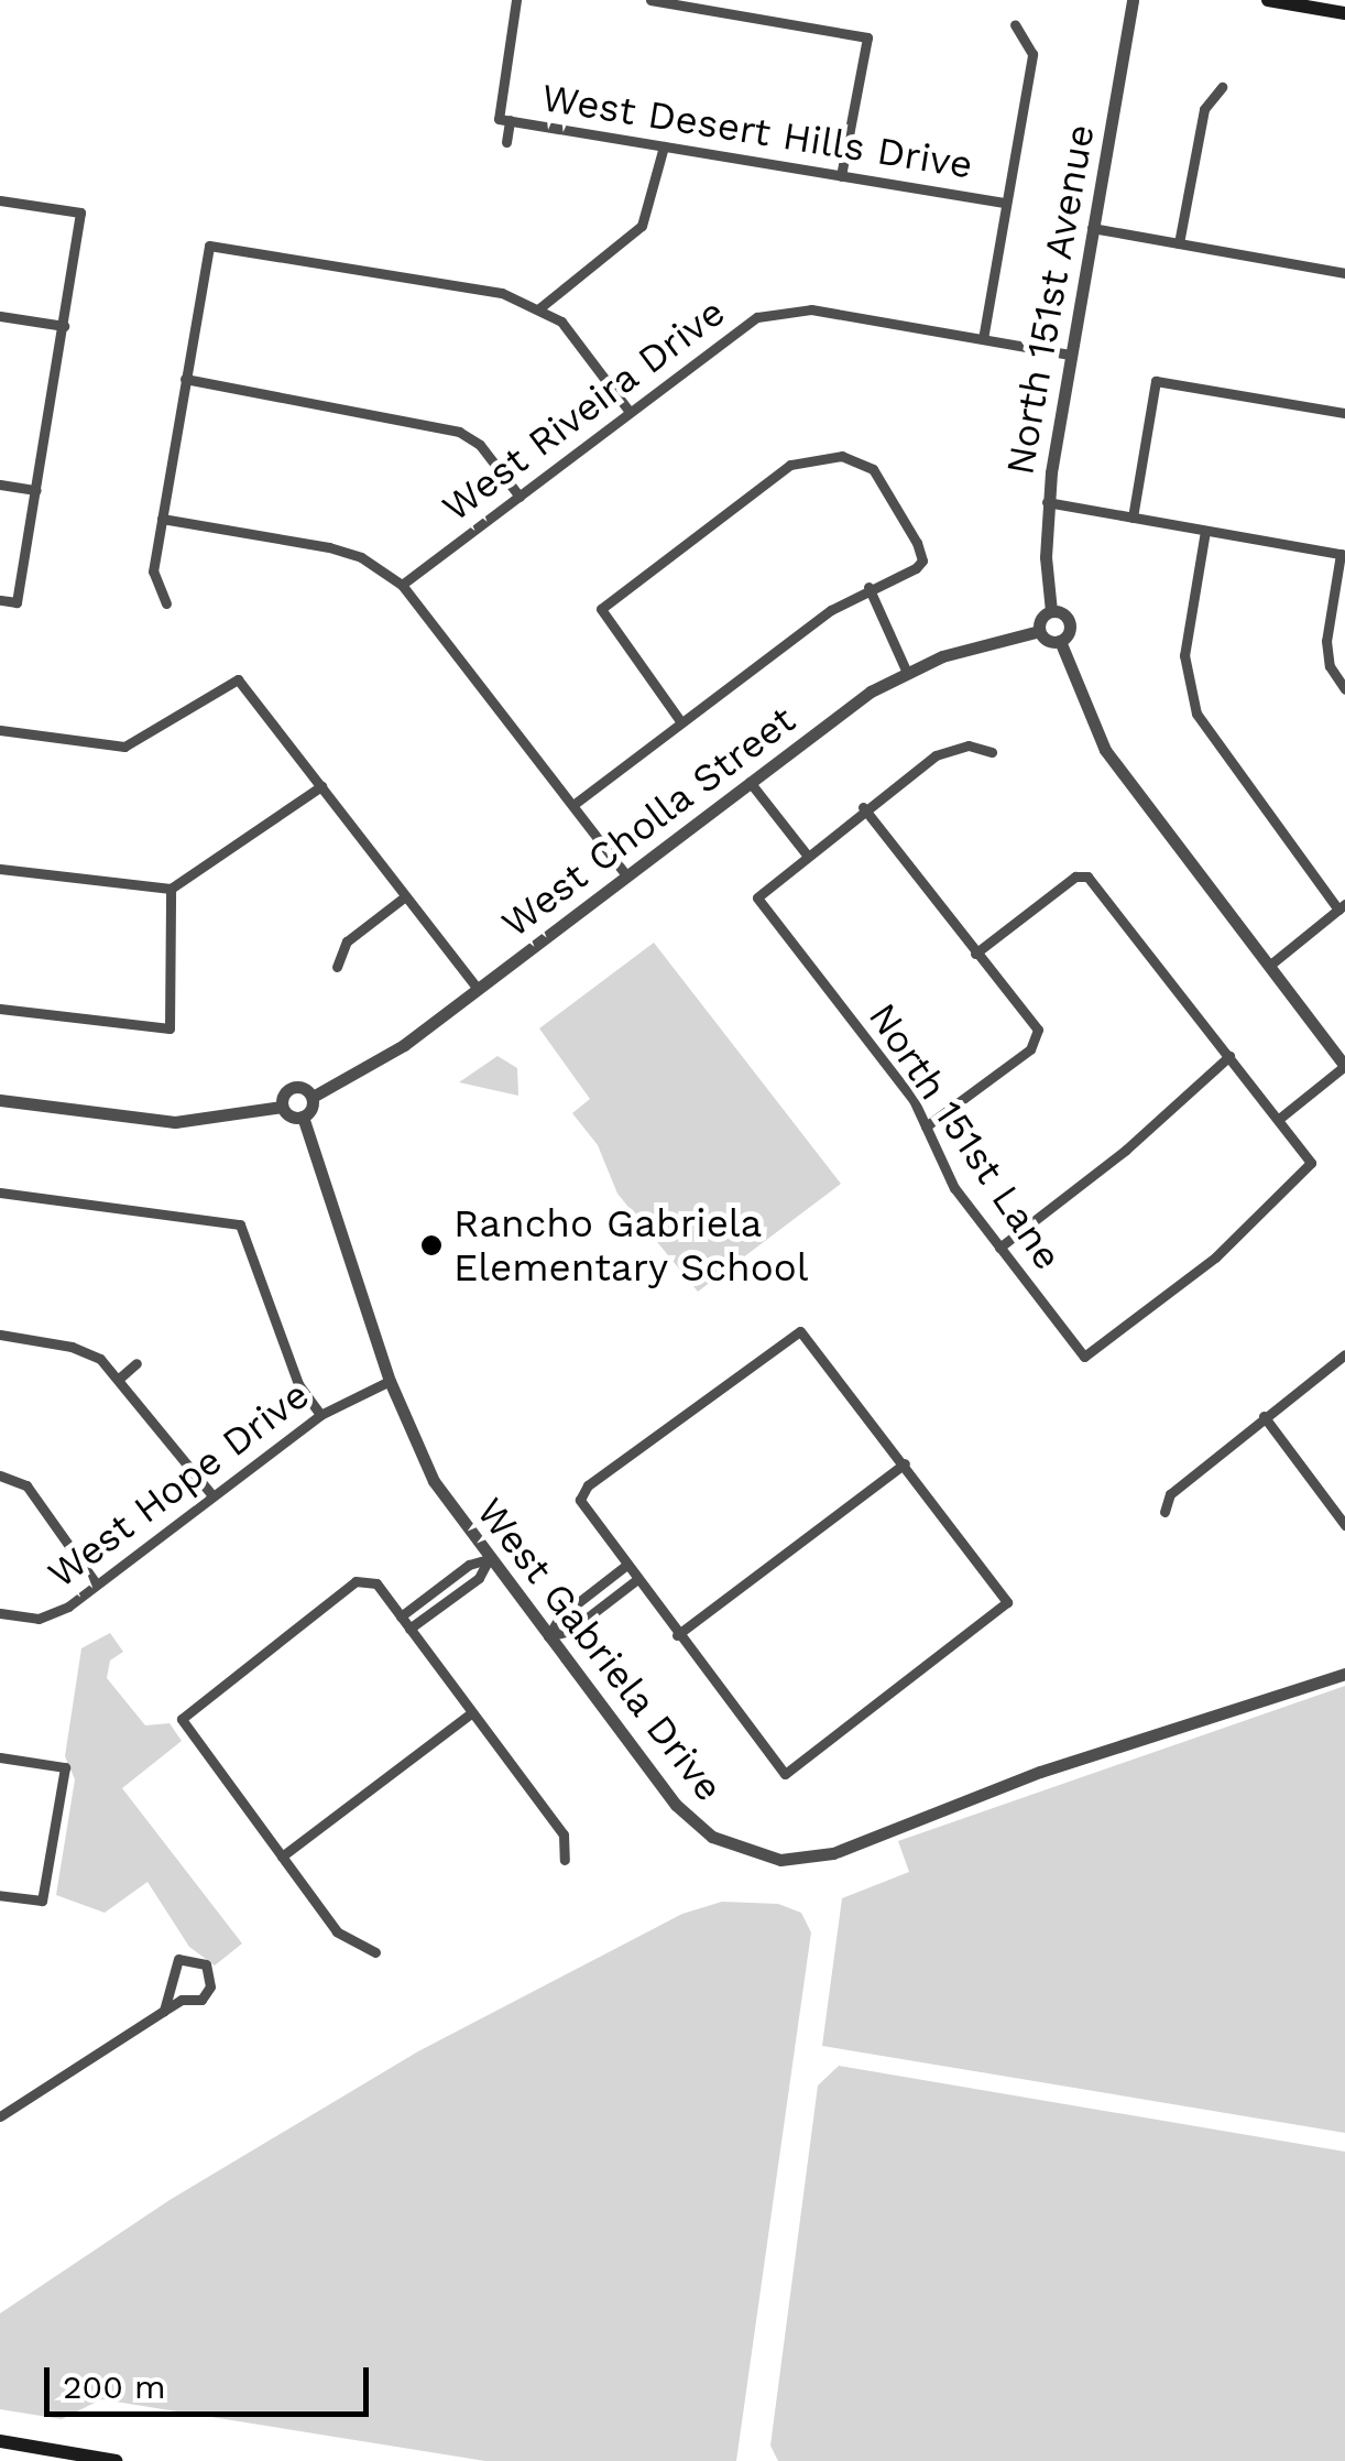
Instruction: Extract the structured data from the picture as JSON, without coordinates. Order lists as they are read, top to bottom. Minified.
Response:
{"streets":{"street":["West Desert Hills Drive","North 151st Avenue","West Riveira Drive","West Cholla Street","North 151st Lane","West Hope Drive","West Gabriela Drive"]},"crossings":[["North 151st Avenue","West Riveira Drive"],["West Hope Drive","West Gabriela Drive"]],"places":["Rancho Gabriela Elementary School"],"scale_bar":"200 m"}
